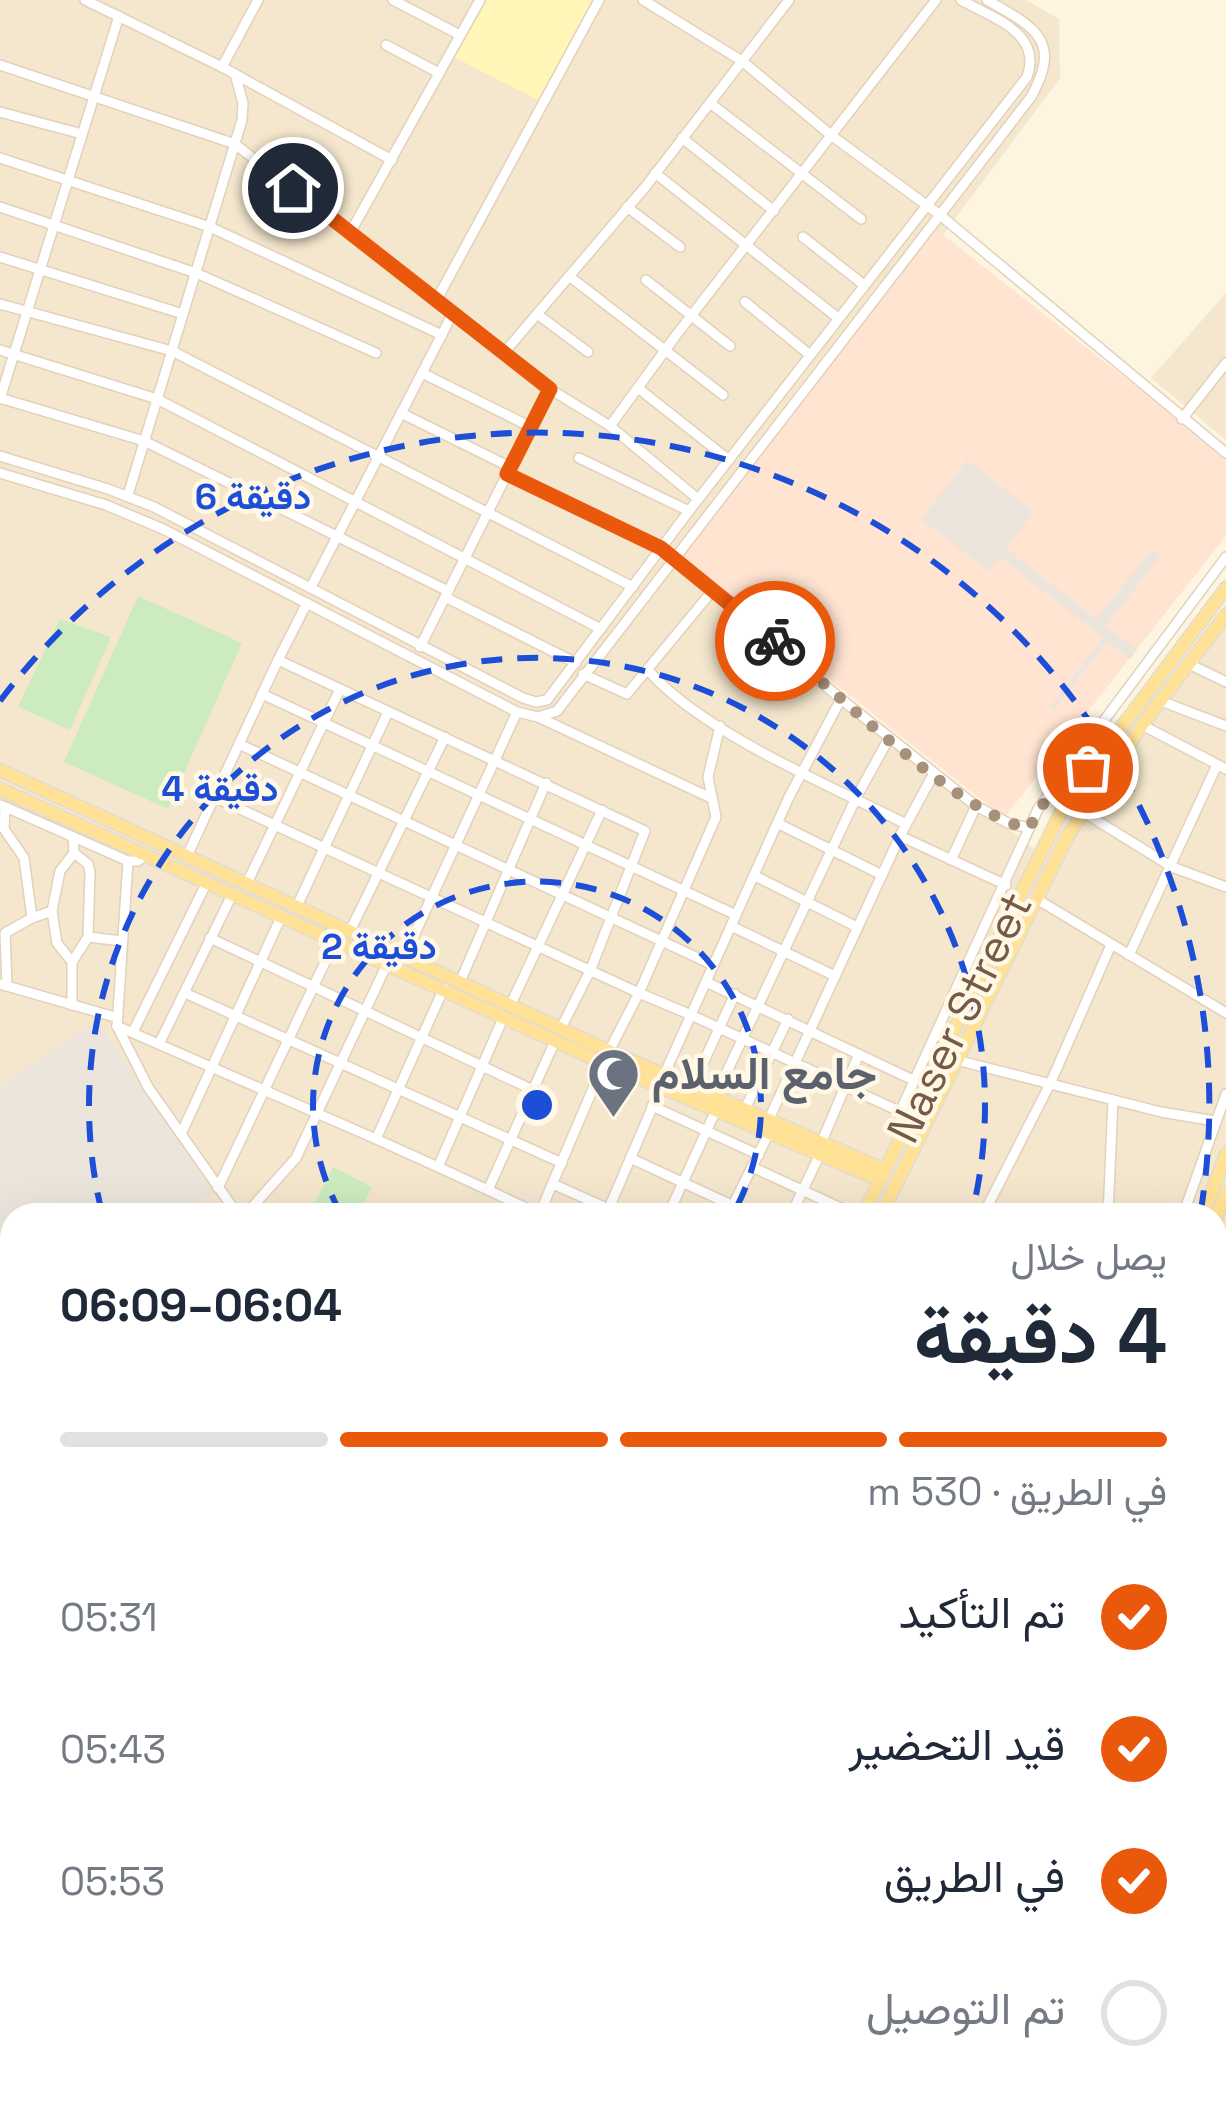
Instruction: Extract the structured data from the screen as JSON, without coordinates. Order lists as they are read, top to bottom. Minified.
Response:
{"streets":{"main road":["Naser Street"]},"places":{"mosque":["جامع السلام"]},"page":{"heading":["4 دقيقة","يصل خلال","06:04–06:09"],"bar":"في الطريق · 530 m","list":[["تم التأكيد","05:31"],["قيد التحضير","05:43"],["في الطريق","05:53"],"تم التوصيل"]},"rings":["6 دقيقة","4 دقيقة","2 دقيقة"]}
